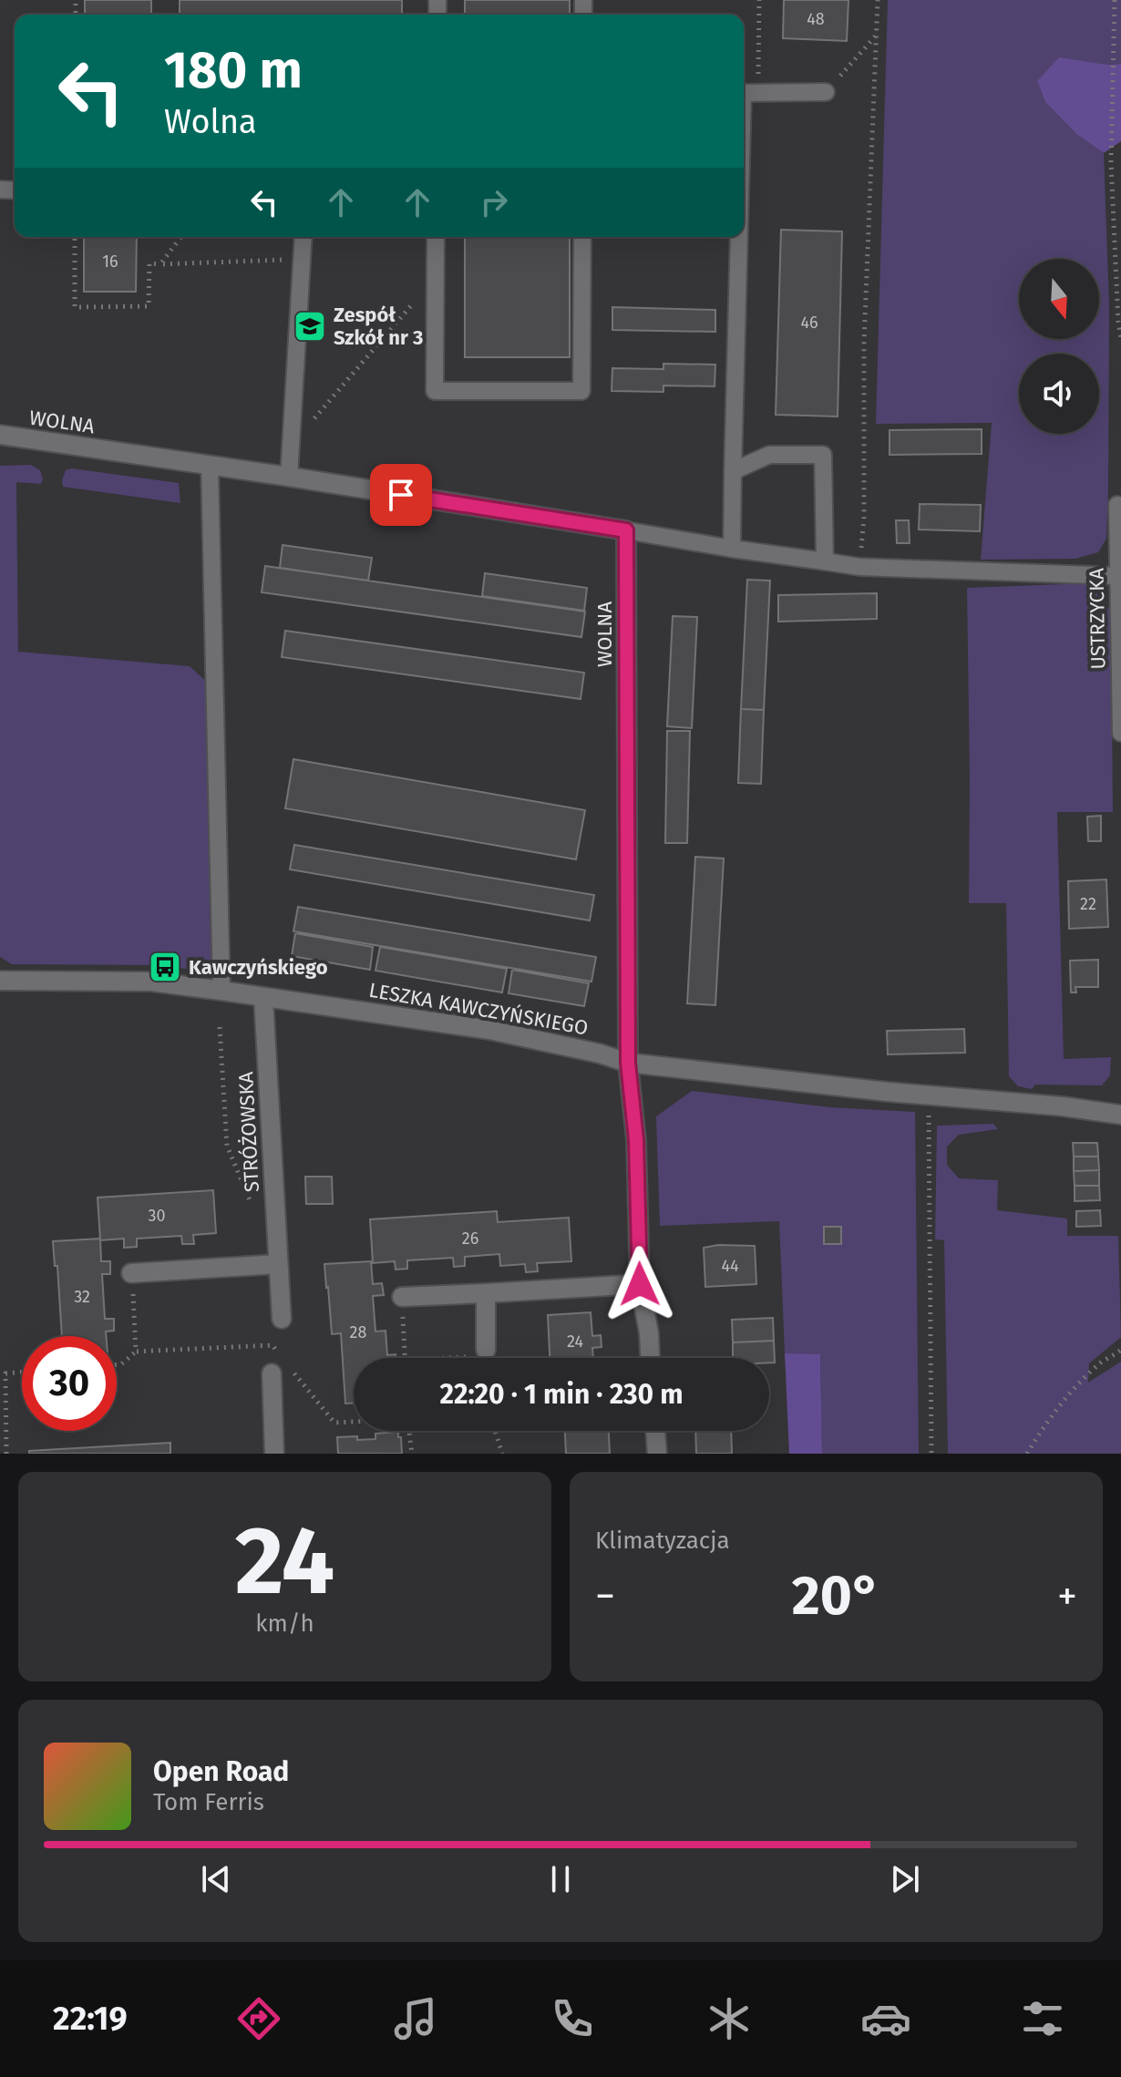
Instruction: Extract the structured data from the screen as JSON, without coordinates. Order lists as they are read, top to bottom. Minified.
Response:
{"streets":{"street":["WOLNA","LESZKA KAWCZYŃSKIEGO","STRÓŻOWSKA"],"lane":["USTRZYCKA"]},"crossings":[["WOLNA","LESZKA KAWCZYŃSKIEGO"],["LESZKA KAWCZYŃSKIEGO","STRÓŻOWSKA"]],"places":{"school or university":["Zespół Szkół nr 3"],"bus stop":["Kawczyńskiego"]},"house_numbers":["48","16","46","22","30","26","44","32","28","24"],"north":"bottom","page":{"turn":["180 m","Wolna"],"limit":"30","trip":"22:20 · 1 min · 230 m","tile":[["24","km/h"],"Klimatyzacja"],"heat":["−","20°","+"],"song":["Open Road","Tom Ferris"],"tabs":"22:19"}}
